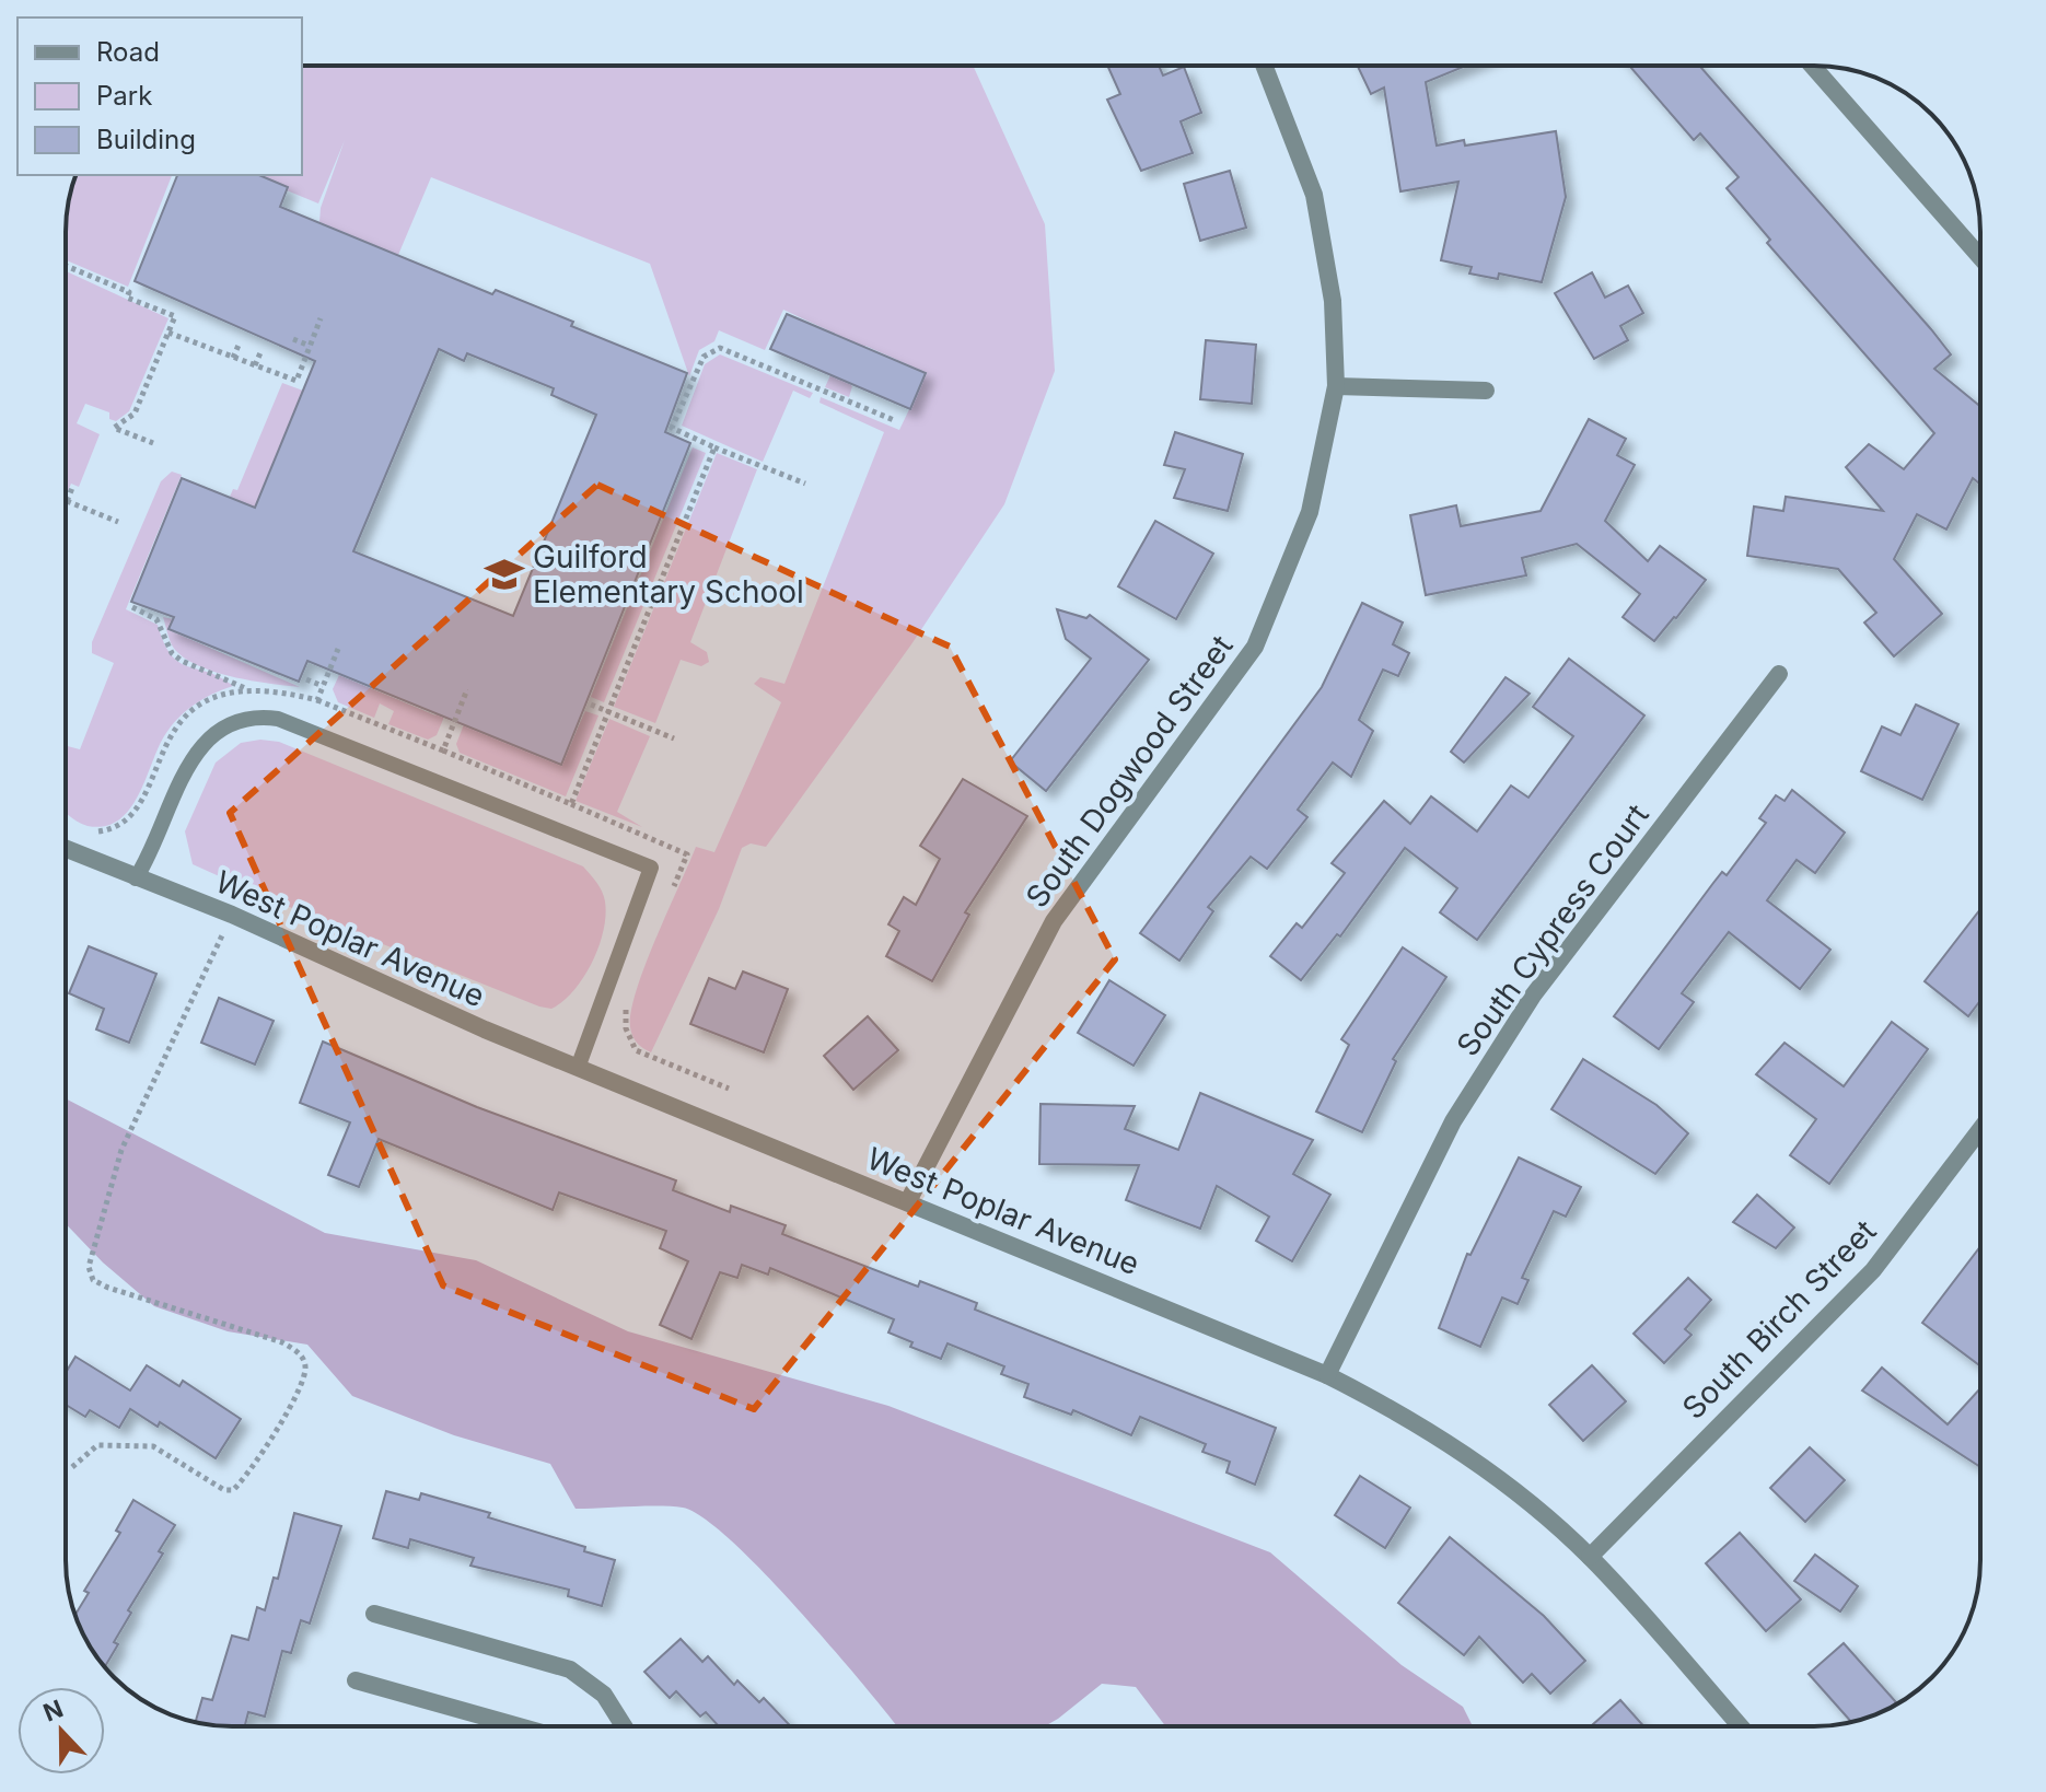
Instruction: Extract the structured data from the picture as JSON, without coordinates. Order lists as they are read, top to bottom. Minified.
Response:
{"streets":{"street":["South Dogwood Street","South Cypress Court","West Poplar Avenue","South Birch Street"]},"crossings":[["South Dogwood Street","West Poplar Avenue"],["South Cypress Court","West Poplar Avenue"],["West Poplar Avenue","South Birch Street"]],"places":{"school or university":["Guilford Elementary School"]},"legend":["Road","Park","Building"],"north":"top"}
